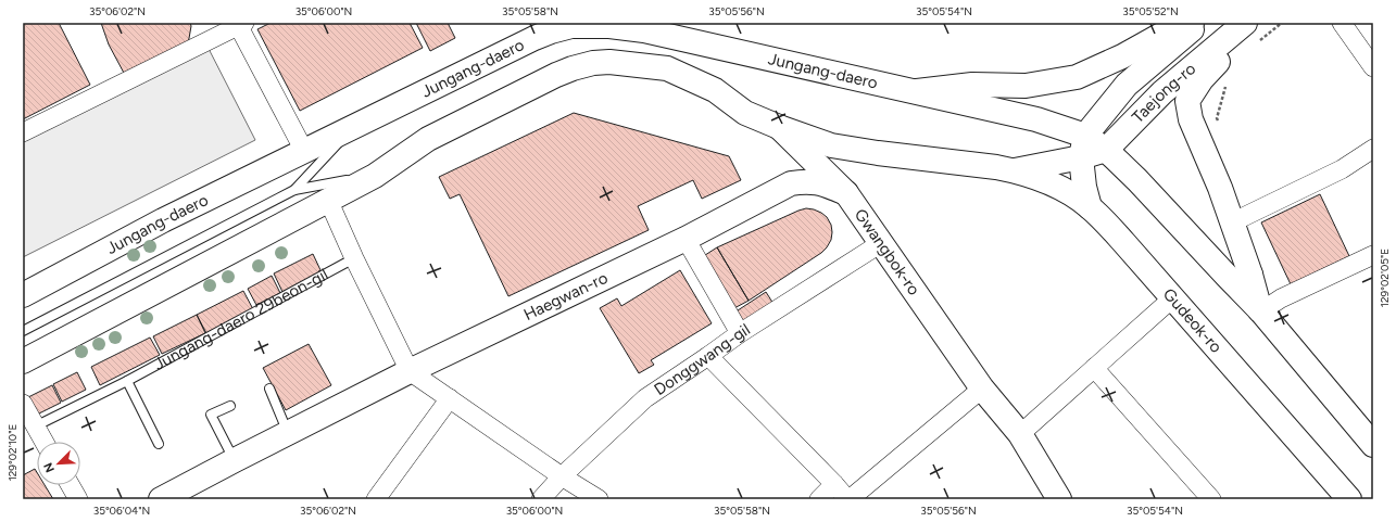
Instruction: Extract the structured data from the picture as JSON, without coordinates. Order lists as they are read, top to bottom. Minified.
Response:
{"streets":{"main road":["Jungang-daero","Taejong-ro","Gwangbok-ro","Haegwan-ro","Gudeok-ro"],"street":["Donggwang-gil"],"lane":["Jungang-daero 29beon-gil"]},"crossings":[["Jungang-daero","Taejong-ro"],["Gwangbok-ro","Haegwan-ro"],["Gwangbok-ro","Donggwang-gil"]],"north":"bottom left","coordinates":["35°06'02\"N","35°06'00\"N","35°05'58\"N","35°05'56\"N","35°05'54\"N","35°05'52\"N","129°02'05\"E","129°02'10\"E","35°06'04\"N"]}
